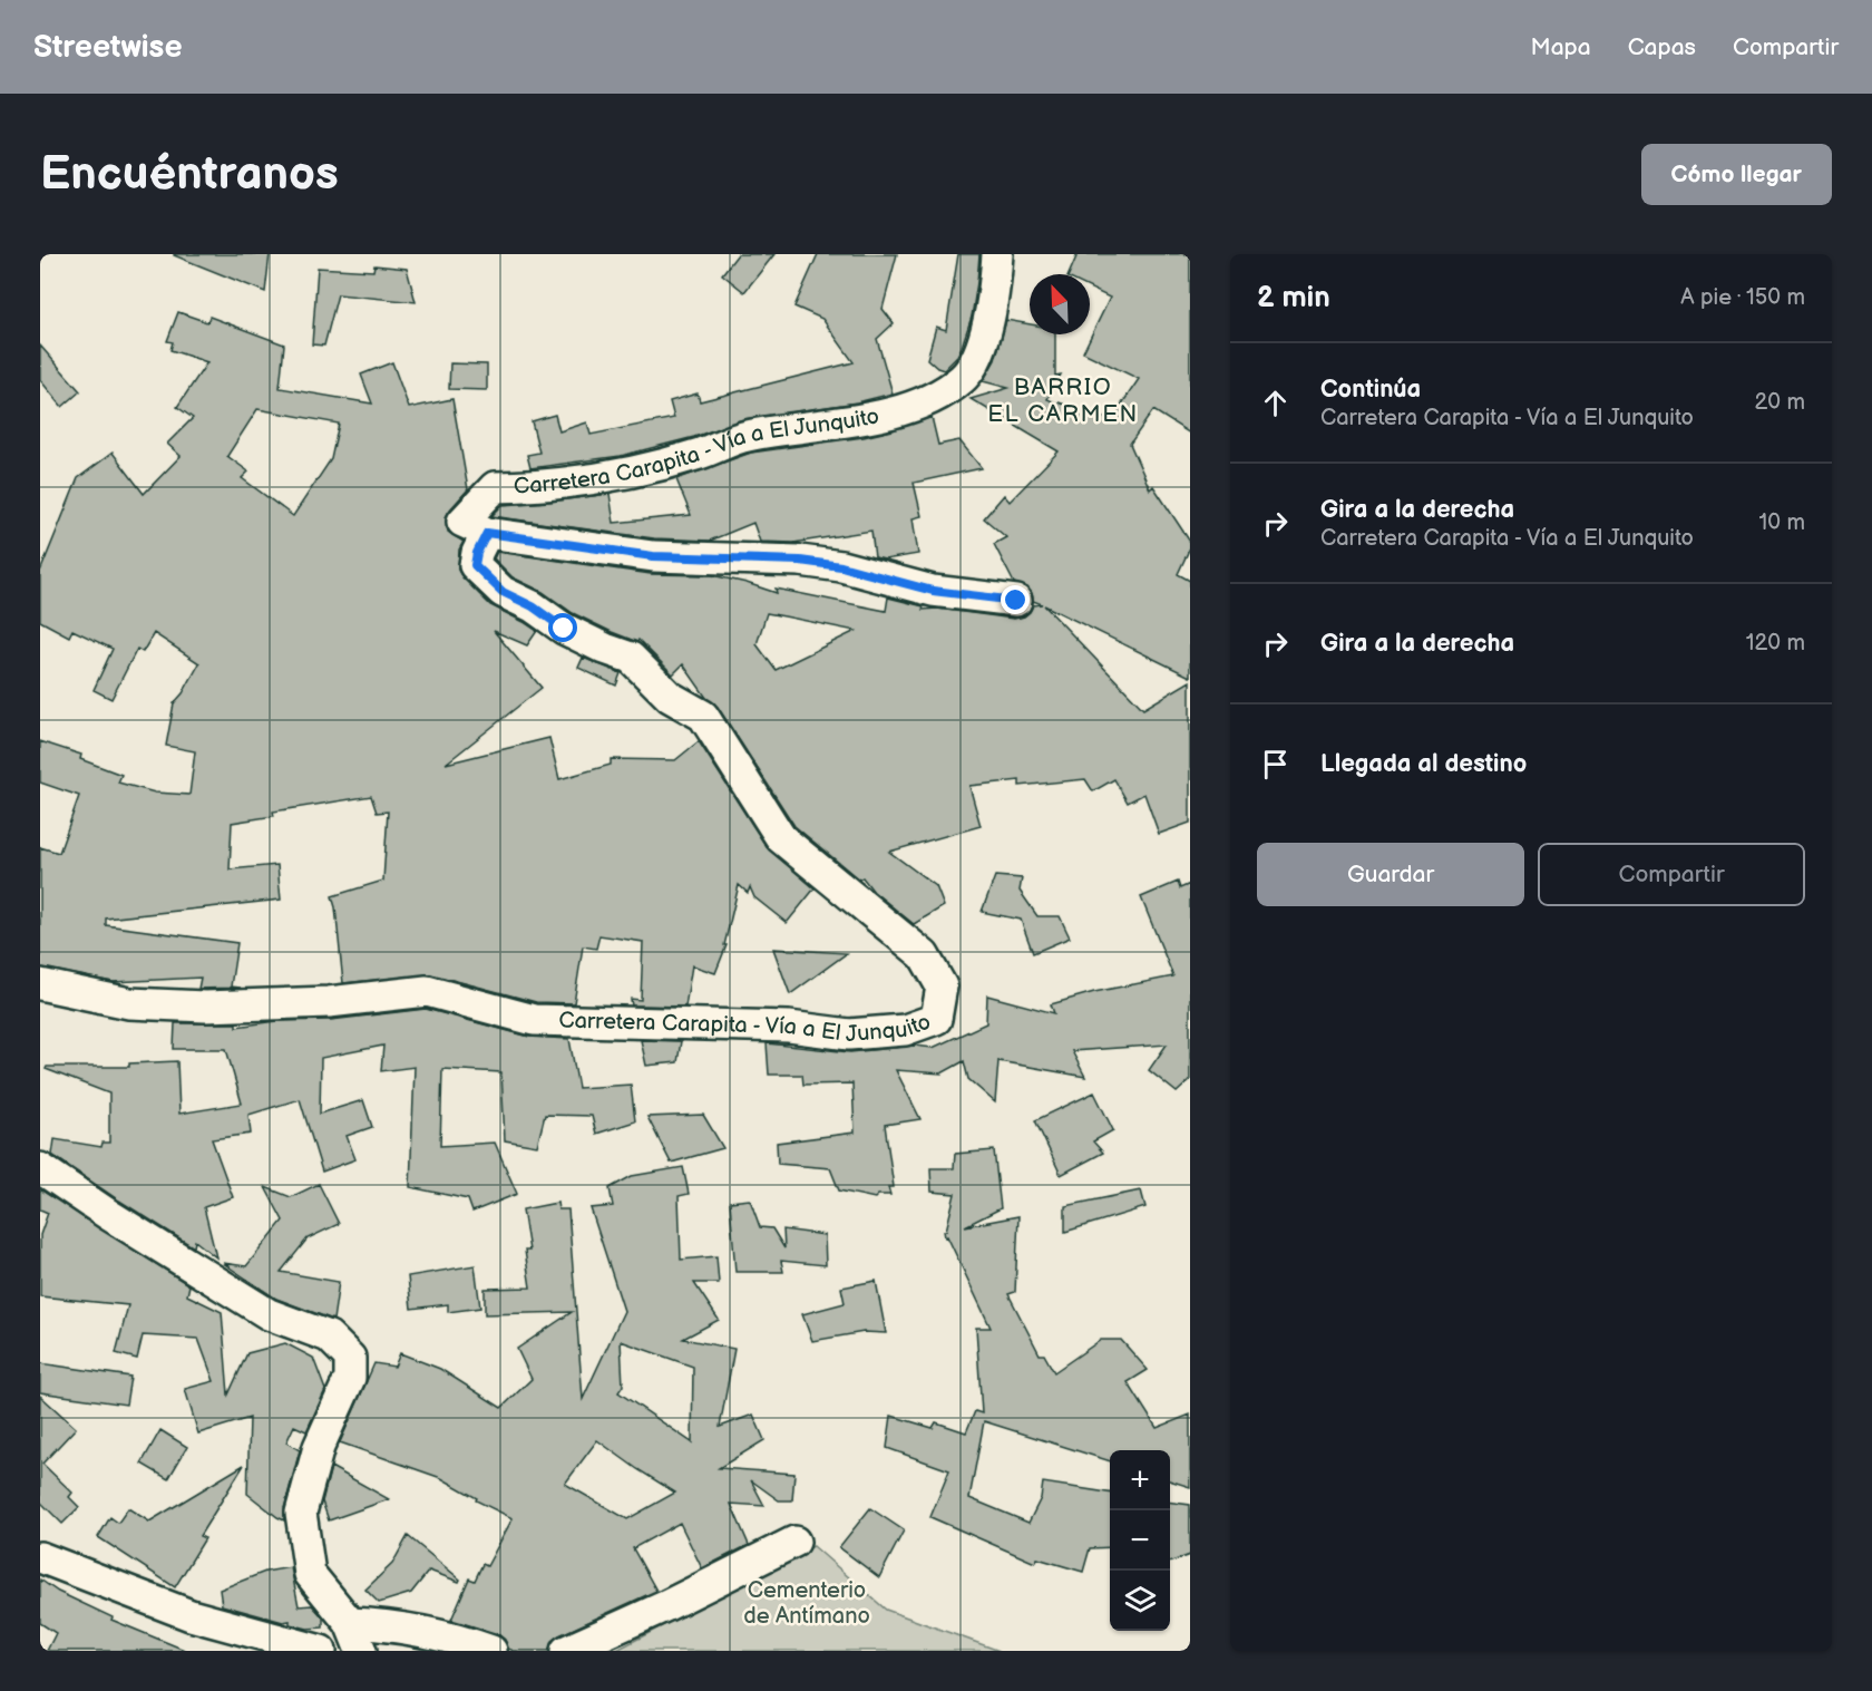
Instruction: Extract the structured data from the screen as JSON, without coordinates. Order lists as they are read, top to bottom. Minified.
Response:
{"streets":{"street":["Carretera Carapita - Vía a El Junquito"]},"districts":["BARRIO EL CARMEN"],"parks":["Cementerio de Antímano"],"north":"top left","page":{"header":"Streetwise","nav":["Mapa","Capas","Compartir"],"buttons":["Cómo llegar",["Guardar","Compartir"]],"title":"Encuéntranos","heading":["2 min","A pie · 150 m"],"list":[["Continúa","Carretera Carapita - Vía a El Junquito","20 m"],["Gira a la derecha","Carretera Carapita - Vía a El Junquito","10 m"],["Gira a la derecha","120 m"],"Llegada al destino"],"map_buttons":["+","−"]}}
